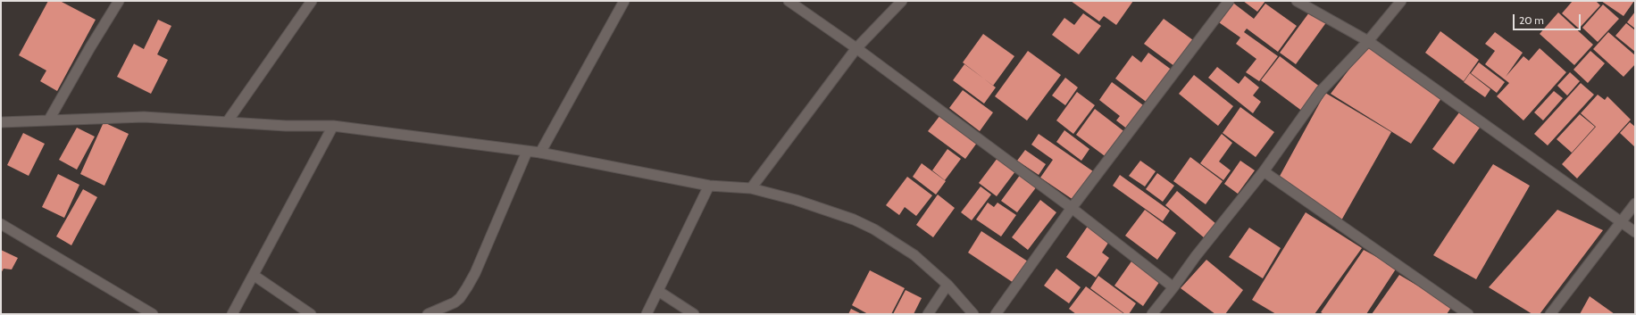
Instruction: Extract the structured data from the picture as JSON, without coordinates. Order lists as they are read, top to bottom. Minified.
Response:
{"scale_bar":"20 m"}
